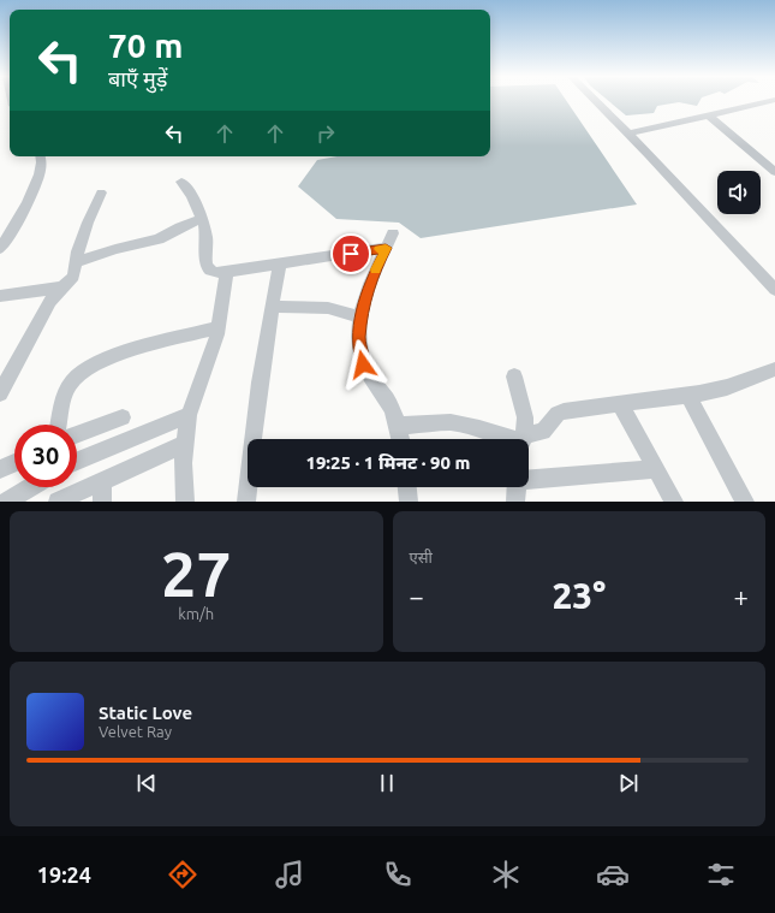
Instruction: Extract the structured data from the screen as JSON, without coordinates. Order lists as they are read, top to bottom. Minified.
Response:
{"page":{"turn":["70 m","बाएँ मुड़ें"],"limit":"30","trip":"19:25 · 1 मिनट · 90 m","tile":[["27","km/h"],"एसी"],"heat":["−","23°","+"],"song":["Static Love","Velvet Ray"],"tabs":"19:24"}}
